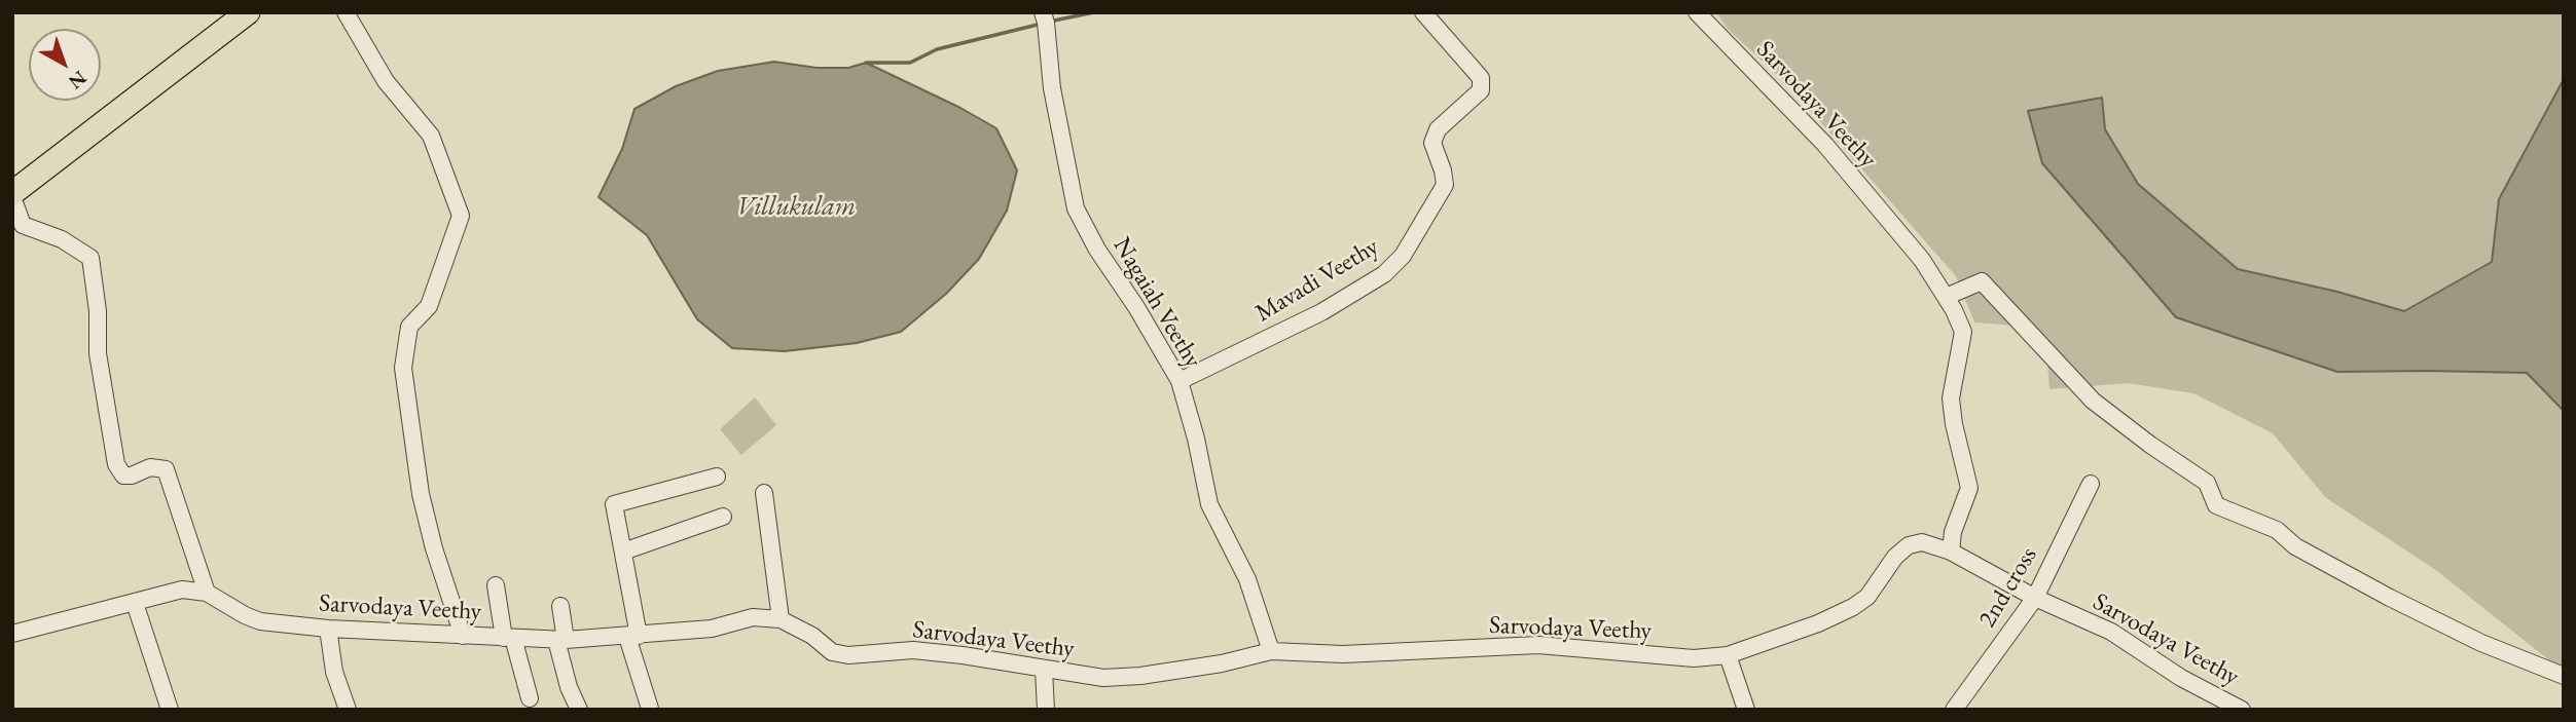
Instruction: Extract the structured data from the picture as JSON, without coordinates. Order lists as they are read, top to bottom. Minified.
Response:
{"streets":{"street":["Sarvodaya Veethy","Mavadi Veethy","Nagaiah Veethy","2nd cross"]},"crossings":[["Sarvodaya Veethy","Nagaiah Veethy"],["Sarvodaya Veethy","2nd cross"],["Mavadi Veethy","Nagaiah Veethy"]],"water":["Villukulam"],"north":"bottom right"}
